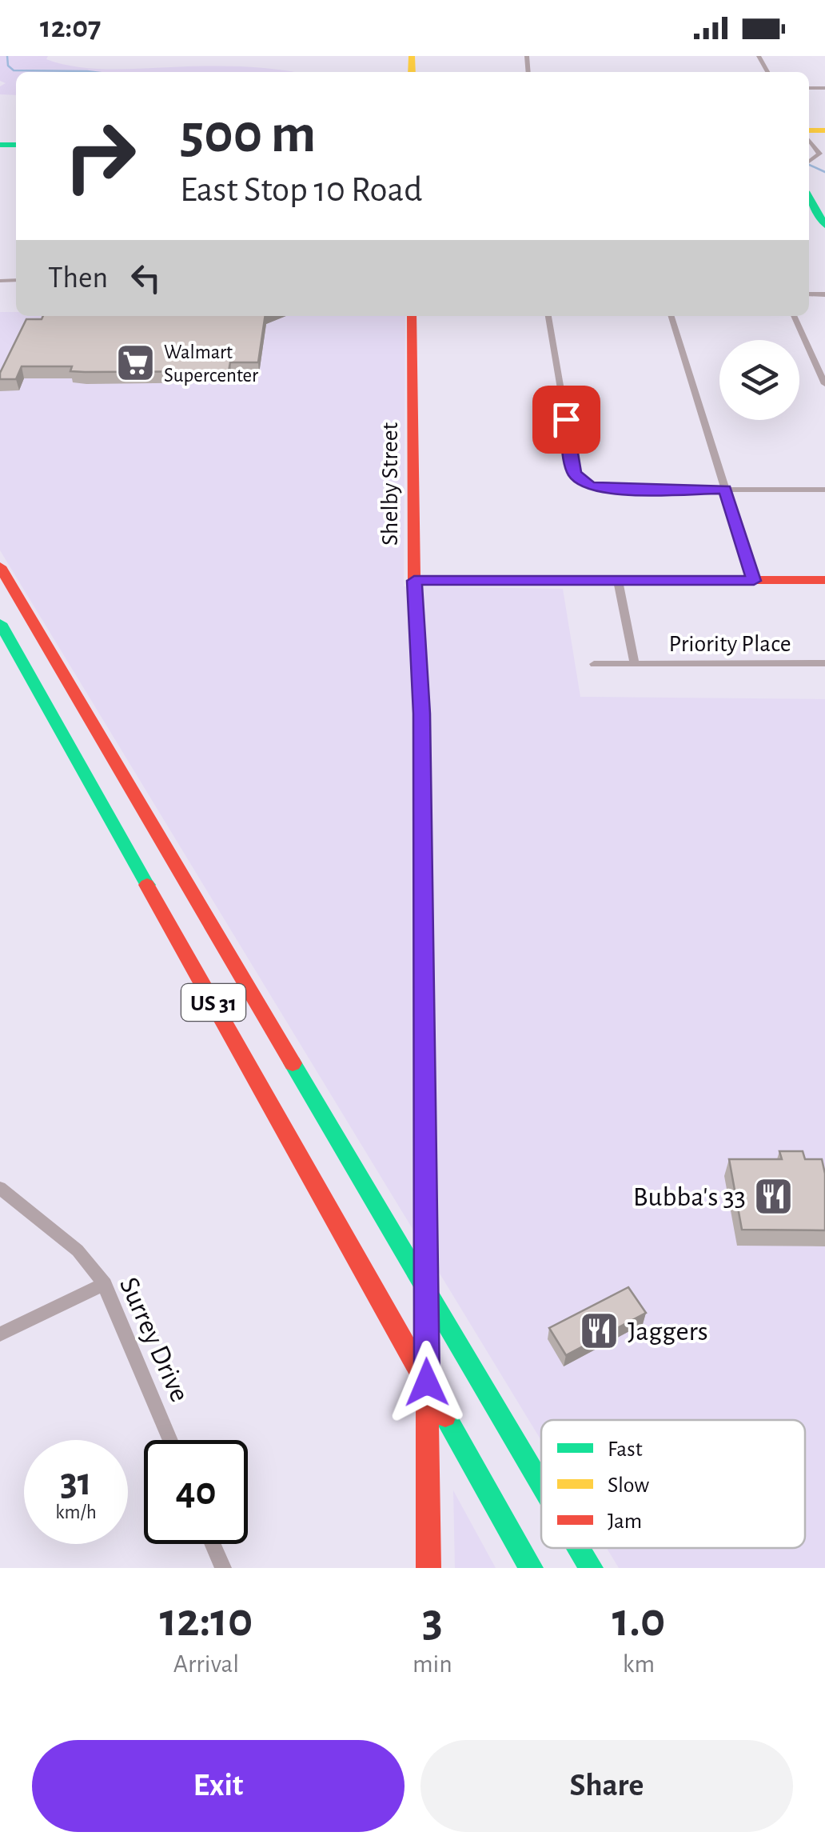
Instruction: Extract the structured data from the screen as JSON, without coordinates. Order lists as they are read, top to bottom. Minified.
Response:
{"streets":{"street":["Shelby Street","Priority Place","US 31","Surrey Drive"]},"crossings":[["Shelby Street","US 31"]],"places":{"supermarket":["Walmart Supercenter"],"restaurant":["Bubba's 33","Jaggers"]},"legend":["Fast","Slow","Jam"],"page":{"status":"12:07","turn":["500 m","East Stop 10 Road"],"then":"Then","speed":"31 km/h","limit":"40","eta":["12:10","Arrival","3","min","1.0","km"],"buttons":["Exit","Share"]}}
